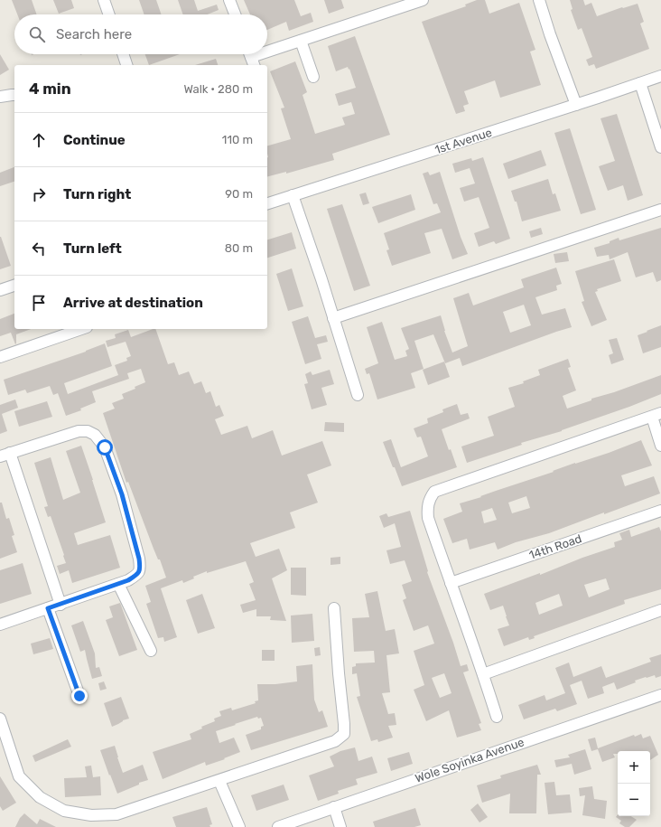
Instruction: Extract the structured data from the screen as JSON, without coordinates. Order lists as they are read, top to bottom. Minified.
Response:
{"streets":{"street":["1st Avenue","14th Road","Wole Soyinka Avenue"]},"page":{"search":"Search here","heading":["4 min","Walk · 280 m"],"list":[["Continue","110 m"],["Turn right","90 m"],["Turn left","80 m"],"Arrive at destination"],"map_buttons":["+","−"]}}
